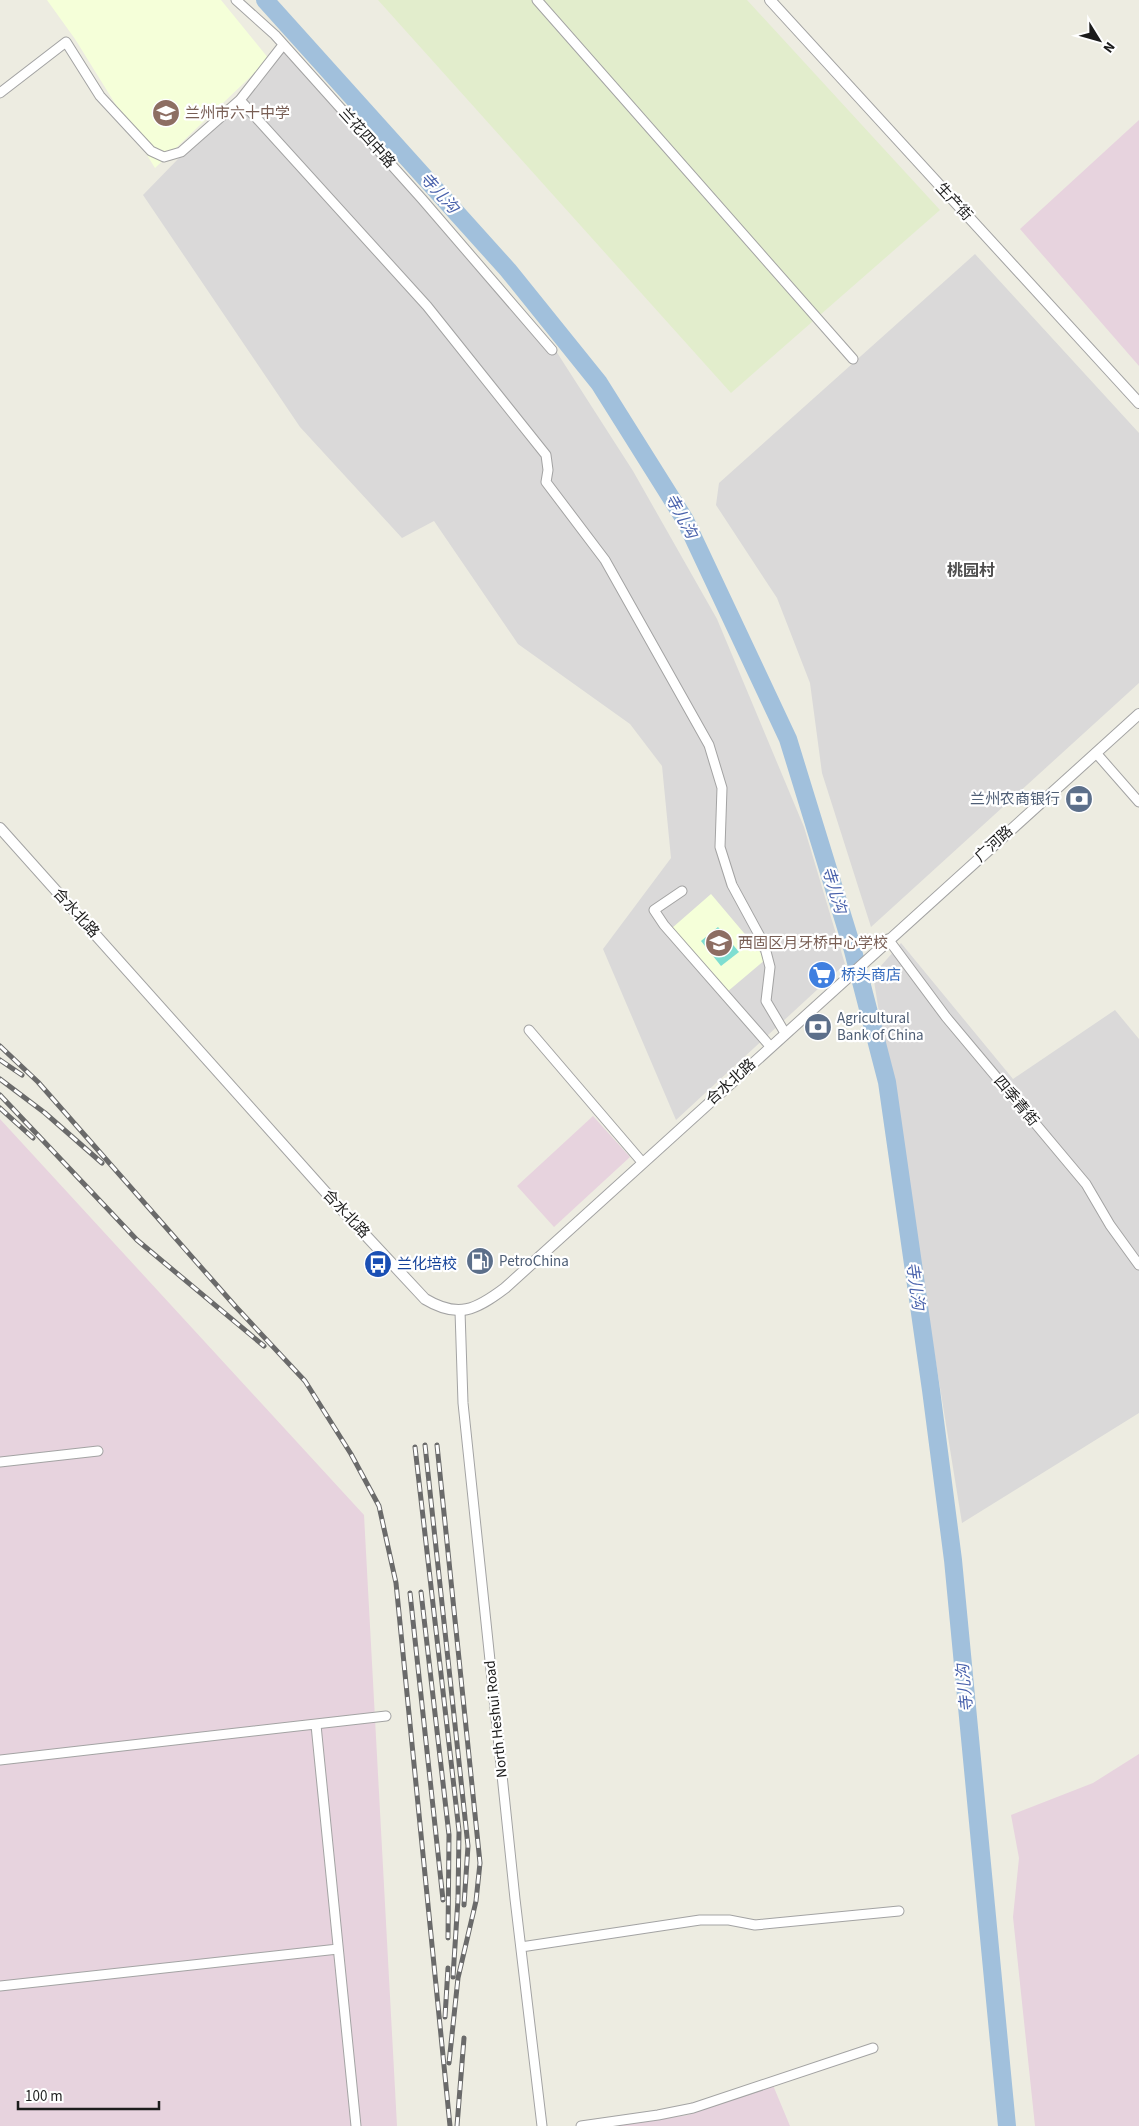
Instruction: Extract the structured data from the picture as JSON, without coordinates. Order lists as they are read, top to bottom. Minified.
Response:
{"streets":{"street":["兰花四中路","生产街","广河路","合水北路","四季青街","North Heshui Road"]},"crossings":[["广河路","合水北路"],["广河路","四季青街"],["合水北路","North Heshui Road"]],"districts":["桃园村"],"water":["寺儿沟"],"places":{"school or university":["兰州市六十中学","西固区月牙桥中心学校"],"bank":["兰州农商银行","Agricultural Bank of China"],"supermarket":["桥头商店"],"fuel station":["PetroChina"],"bus stop":["兰化培校"]},"scale_bar":"100 m","north":"bottom right"}
